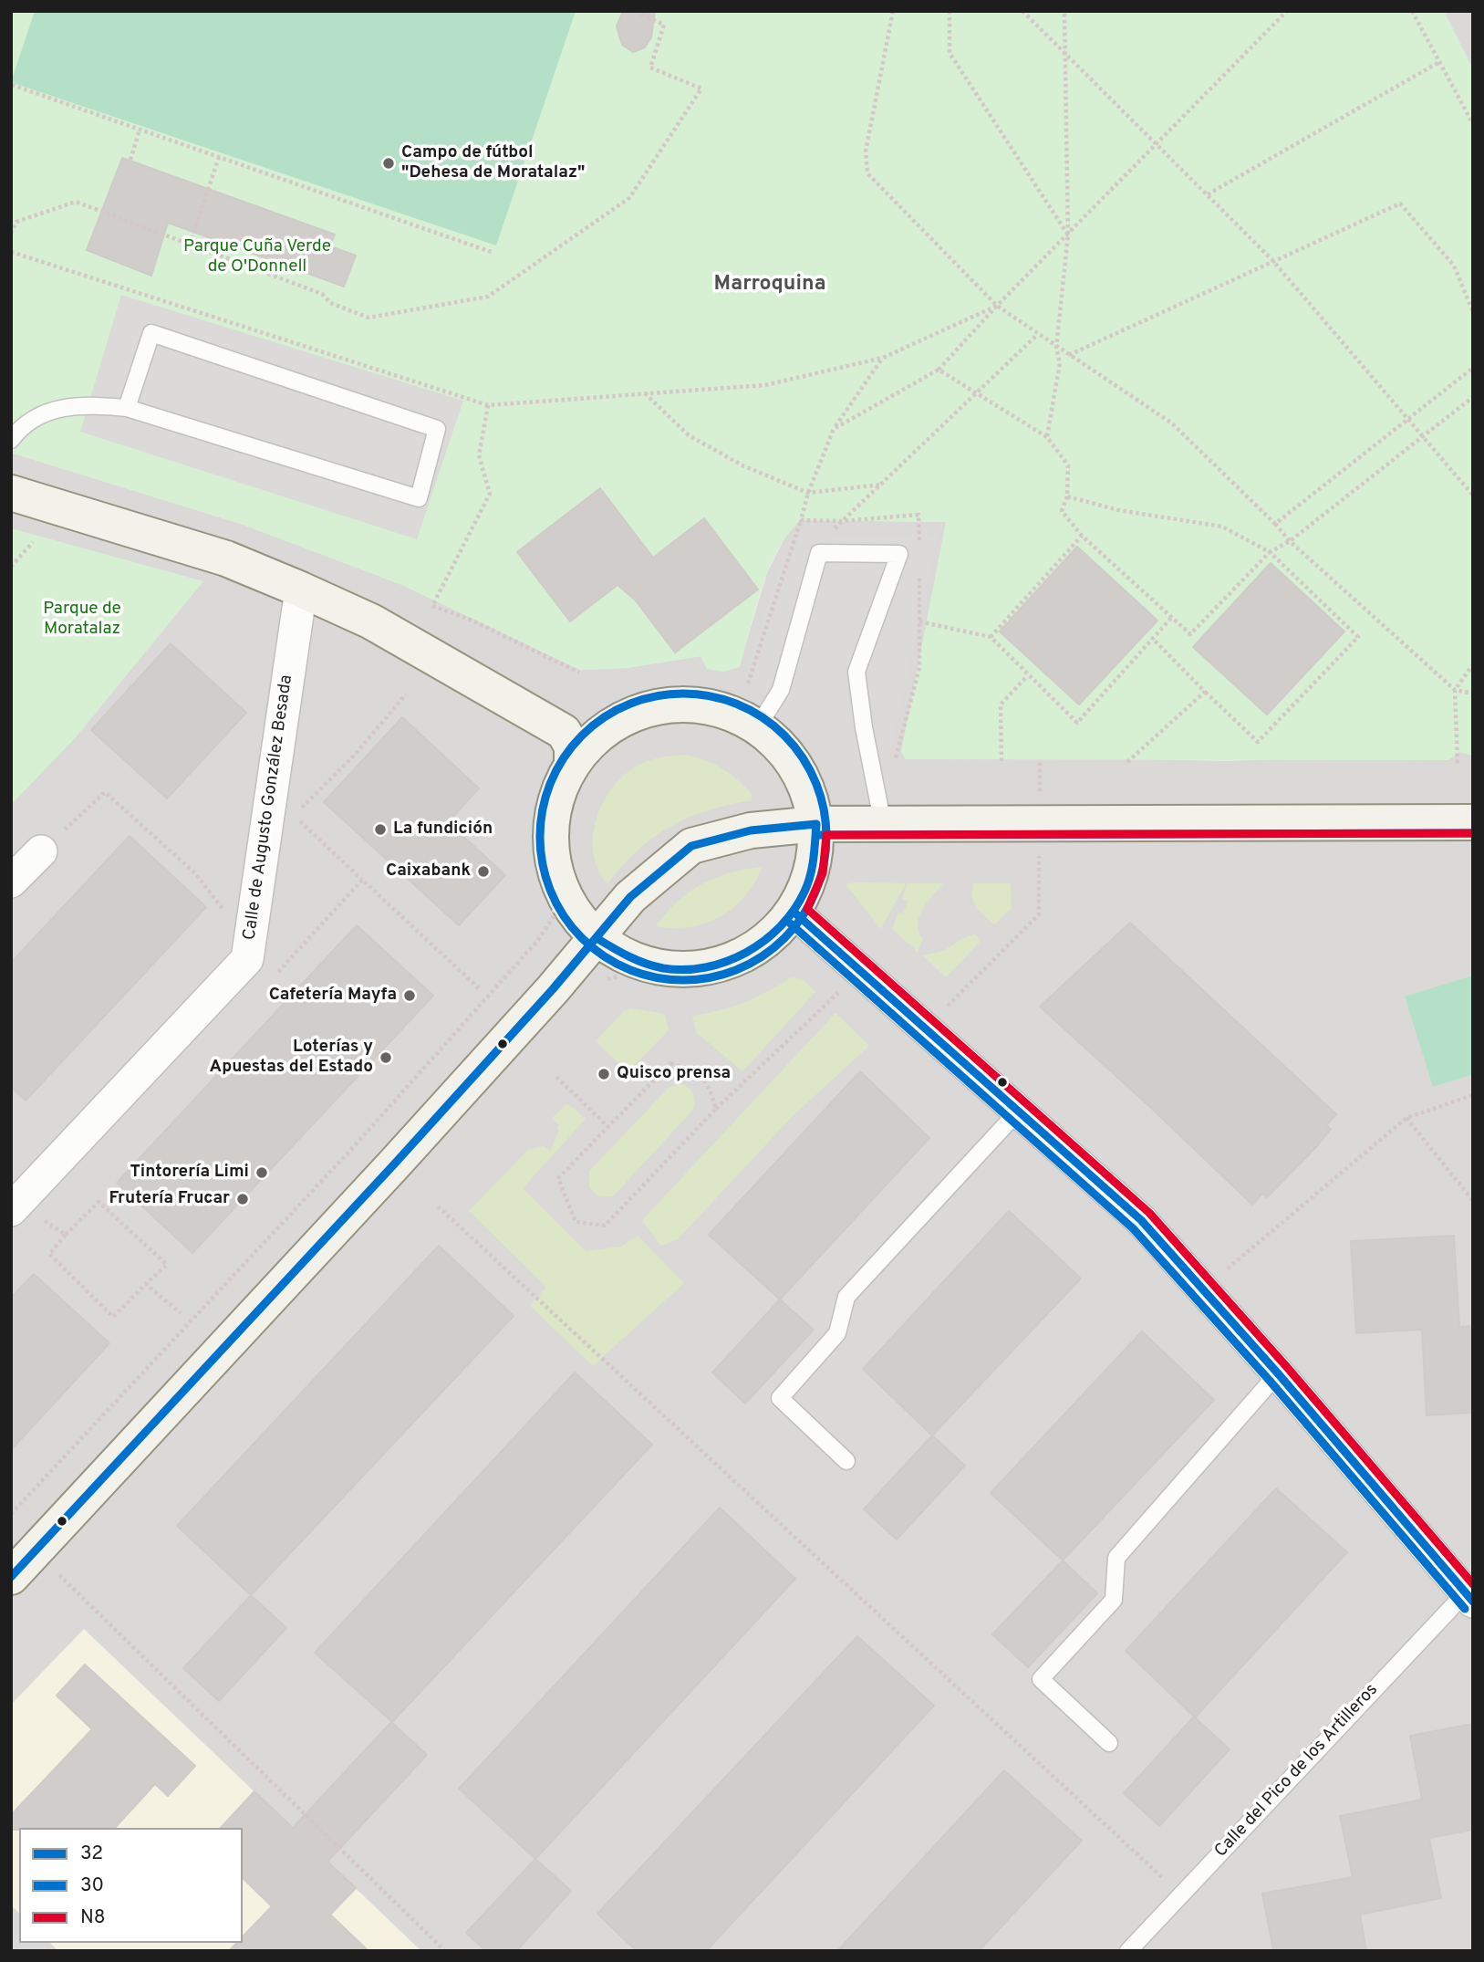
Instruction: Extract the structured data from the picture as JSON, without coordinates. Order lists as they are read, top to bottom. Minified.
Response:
{"streets":{"street":["Calle de Augusto González Besada","Calle del Pico de los Artilleros"]},"districts":["Marroquina"],"parks":["Parque Cuña Verde de O'Donnell","Parque de Moratalaz"],"places":["Campo de fútbol \"Dehesa de Moratalaz\"","La fundición","Caixabank","Cafetería Mayfa","Loterías y Apuestas del Estado","Quisco prensa","Tintorería Limi","Frutería Frucar"],"lines":["transit line 30","transit line 32","transit line N8"],"legend":["32","30","N8"]}
